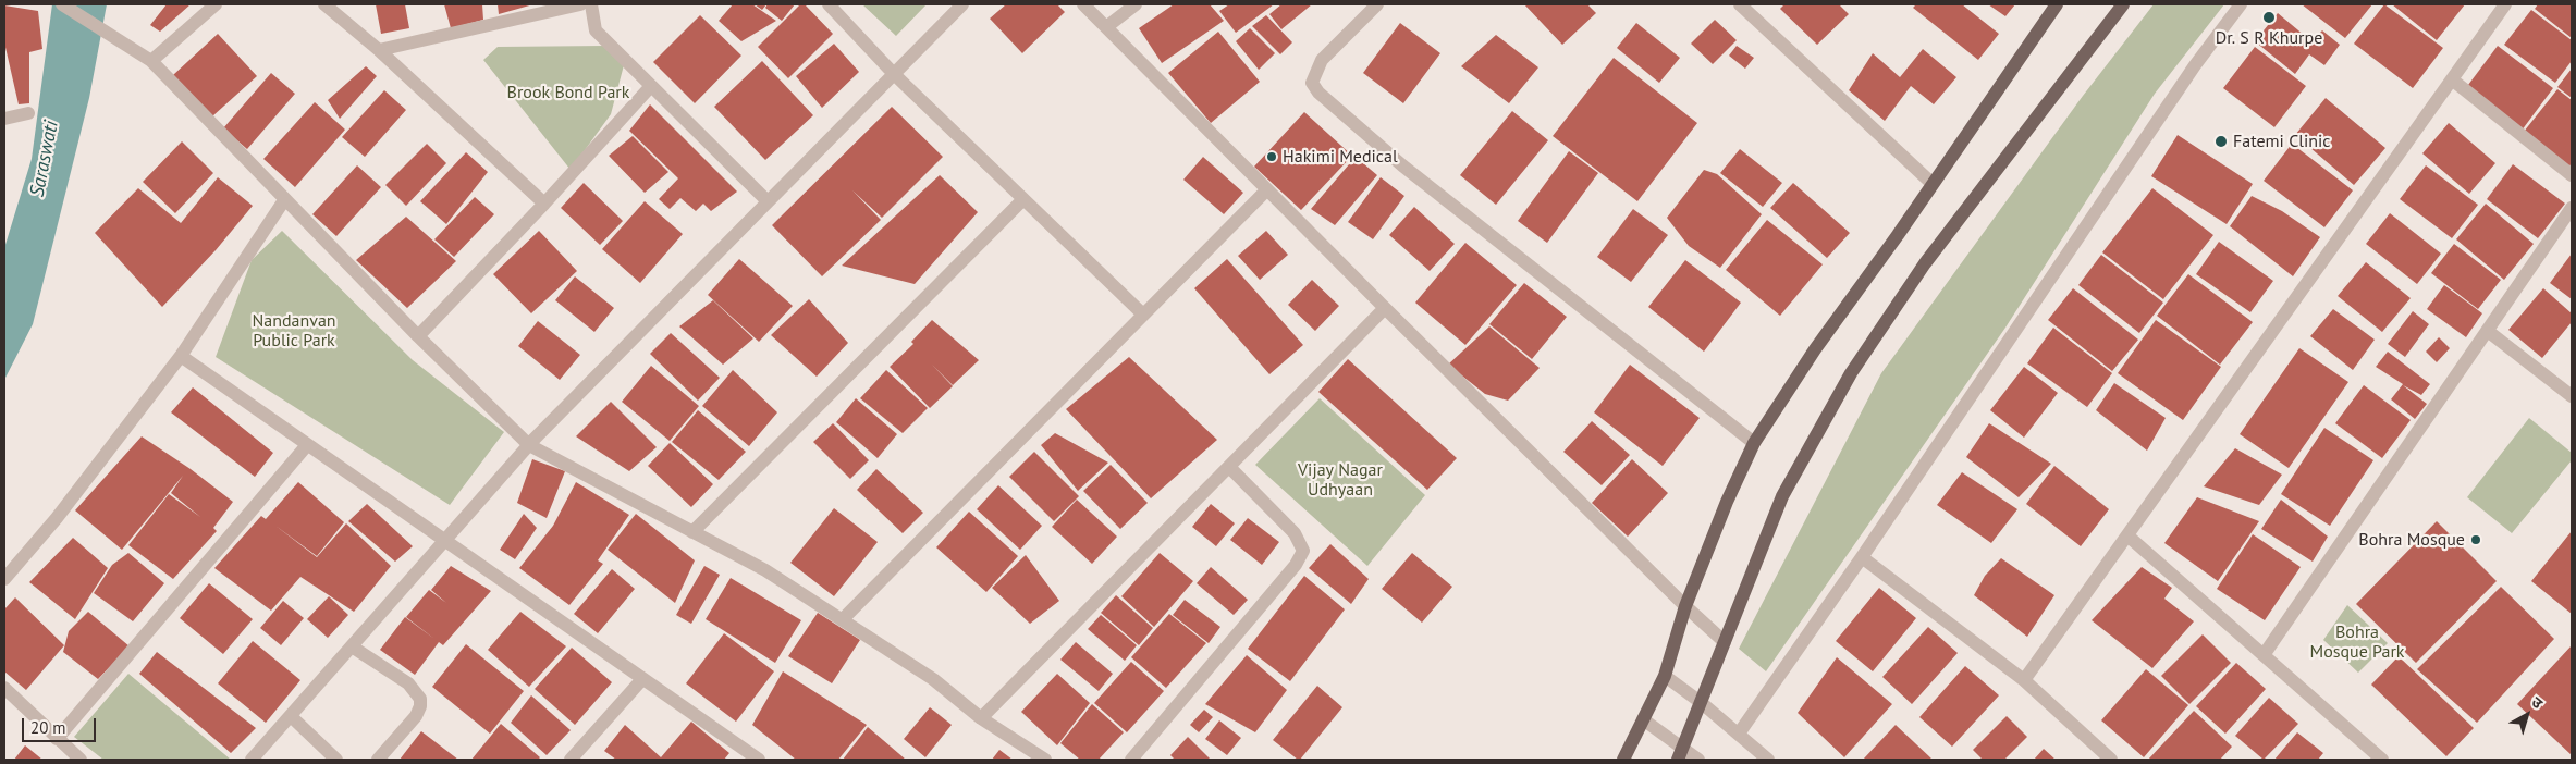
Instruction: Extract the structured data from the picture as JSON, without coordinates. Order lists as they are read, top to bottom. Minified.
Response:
{"water":["Saraswati"],"parks":["Brook Bond Park","Nandanvan Public Park","Vijay Nagar Udhyaan","Bohra Mosque Park"],"places":["Dr. S R Khurpe","Fatemi Clinic","Hakimi Medical","Bohra Mosque"],"scale_bar":"20 m","north":"top right"}
